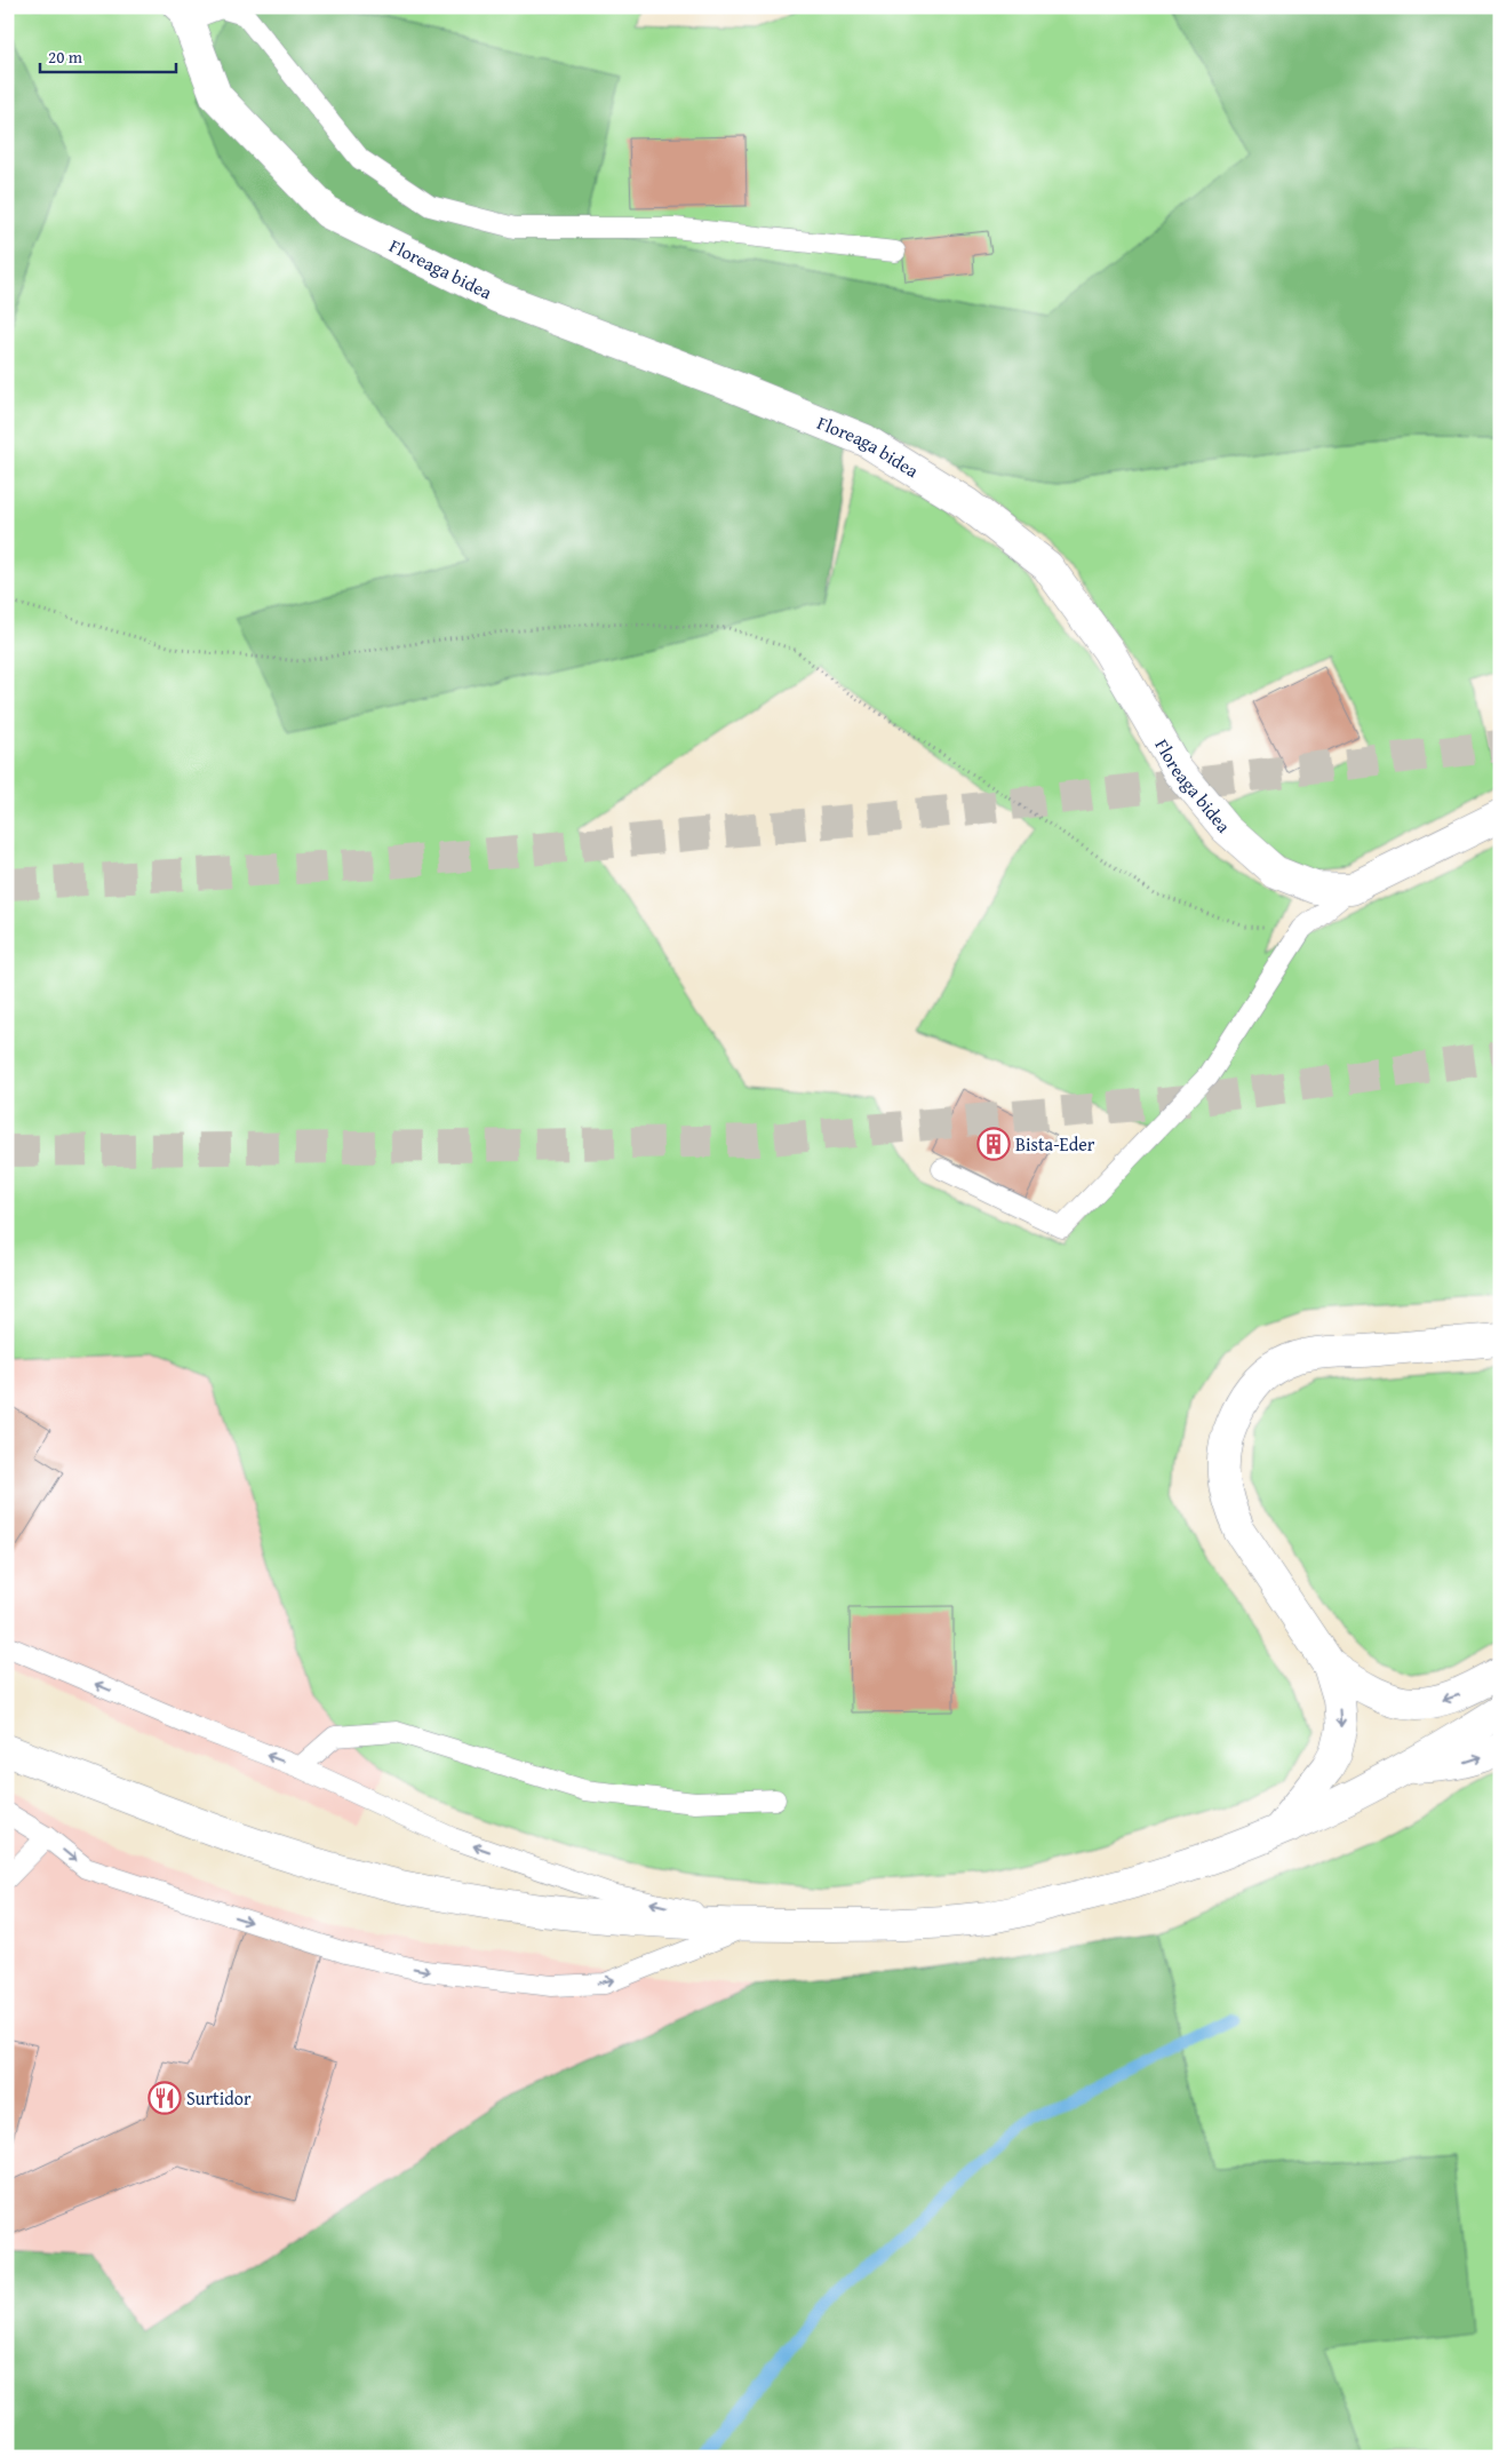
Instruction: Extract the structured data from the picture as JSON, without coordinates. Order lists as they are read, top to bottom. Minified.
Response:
{"streets":{"main road":["Floreaga bidea"]},"places":{"building":["Bista-Eder"],"restaurant":["Surtidor"]},"scale_bar":"20 m"}
